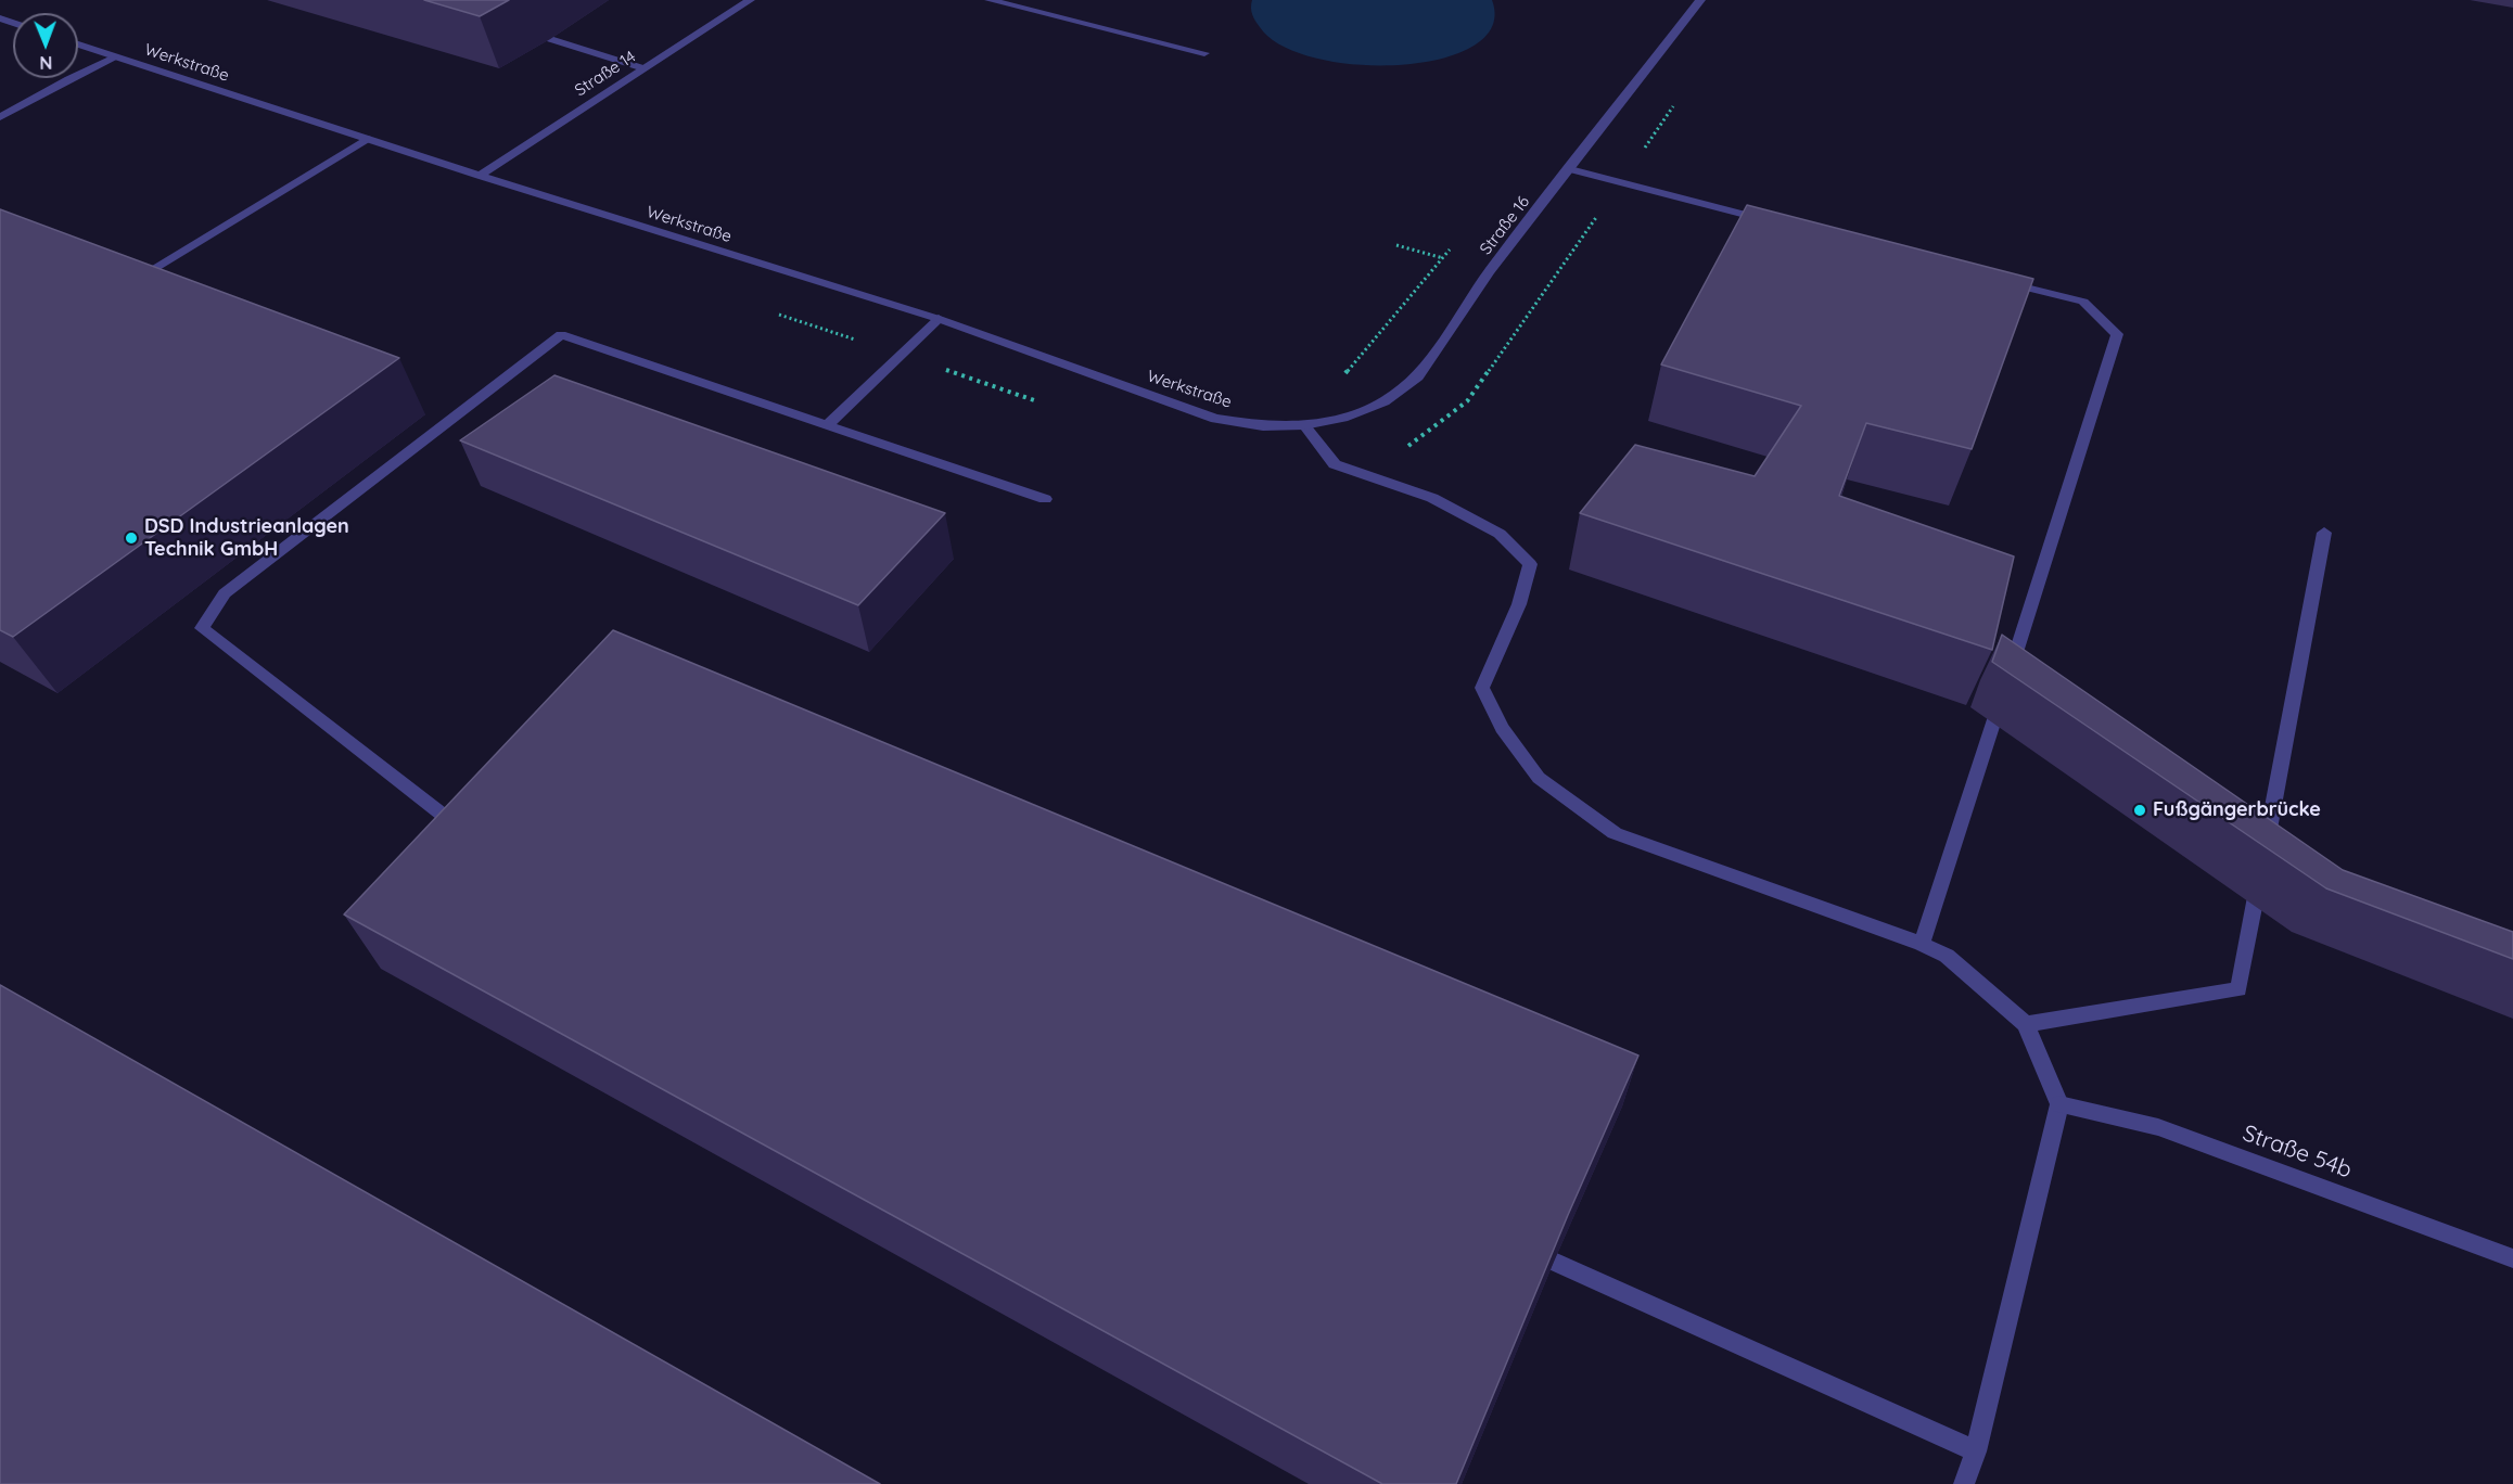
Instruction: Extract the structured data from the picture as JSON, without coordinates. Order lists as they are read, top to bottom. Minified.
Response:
{"streets":{"street":["Werkstraße","Straße 14","Straße 16","Straße 54b"]},"crossings":[["Werkstraße","Straße 14"],["Werkstraße","Straße 16"]],"places":["DSD Industrieanlagen Technik GmbH","Fußgängerbrücke"],"north":"bottom"}
